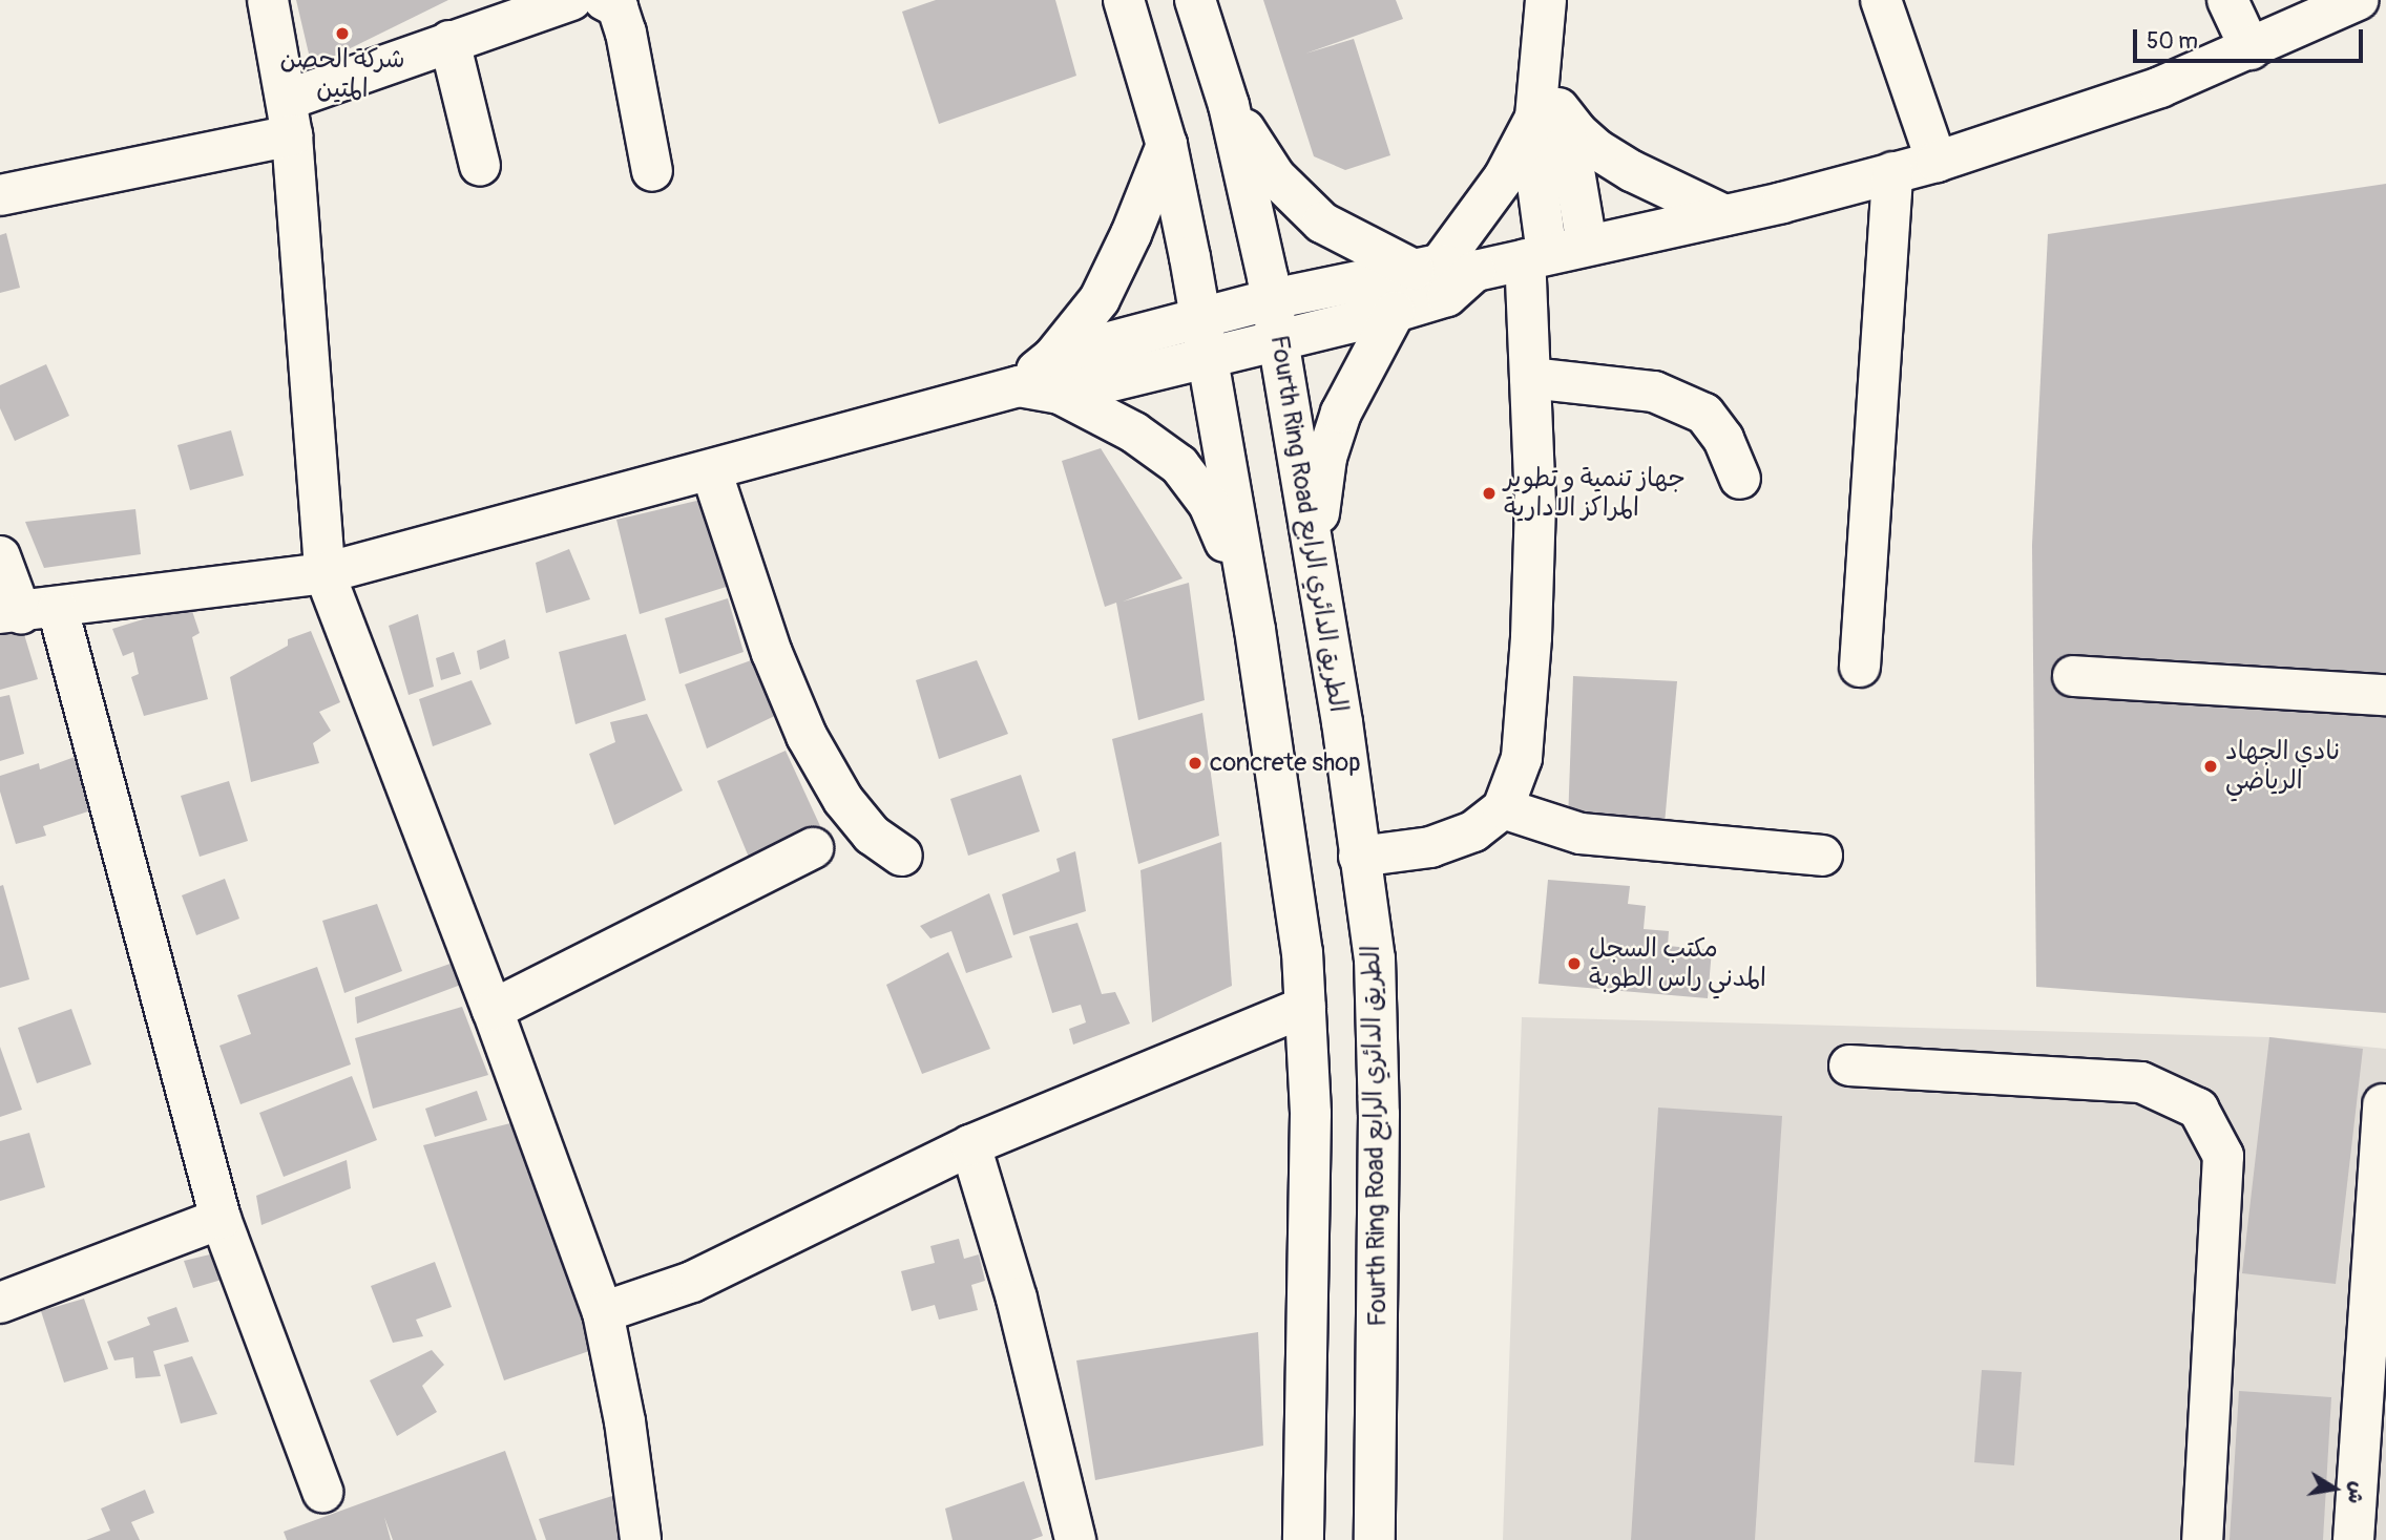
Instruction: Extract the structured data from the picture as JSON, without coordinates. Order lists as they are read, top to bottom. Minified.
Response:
{"streets":{"street":["Fourth Ring Road الطريق الدائري الرابع"]},"places":["شركة الحصن المتين","جهاز تنمية و تطوير المراكز الادارية","concrete shop","نادي الجهاد الرياضي","مكتب السجل المدني راس الطوبة"],"scale_bar":"50 m","north":"right"}
